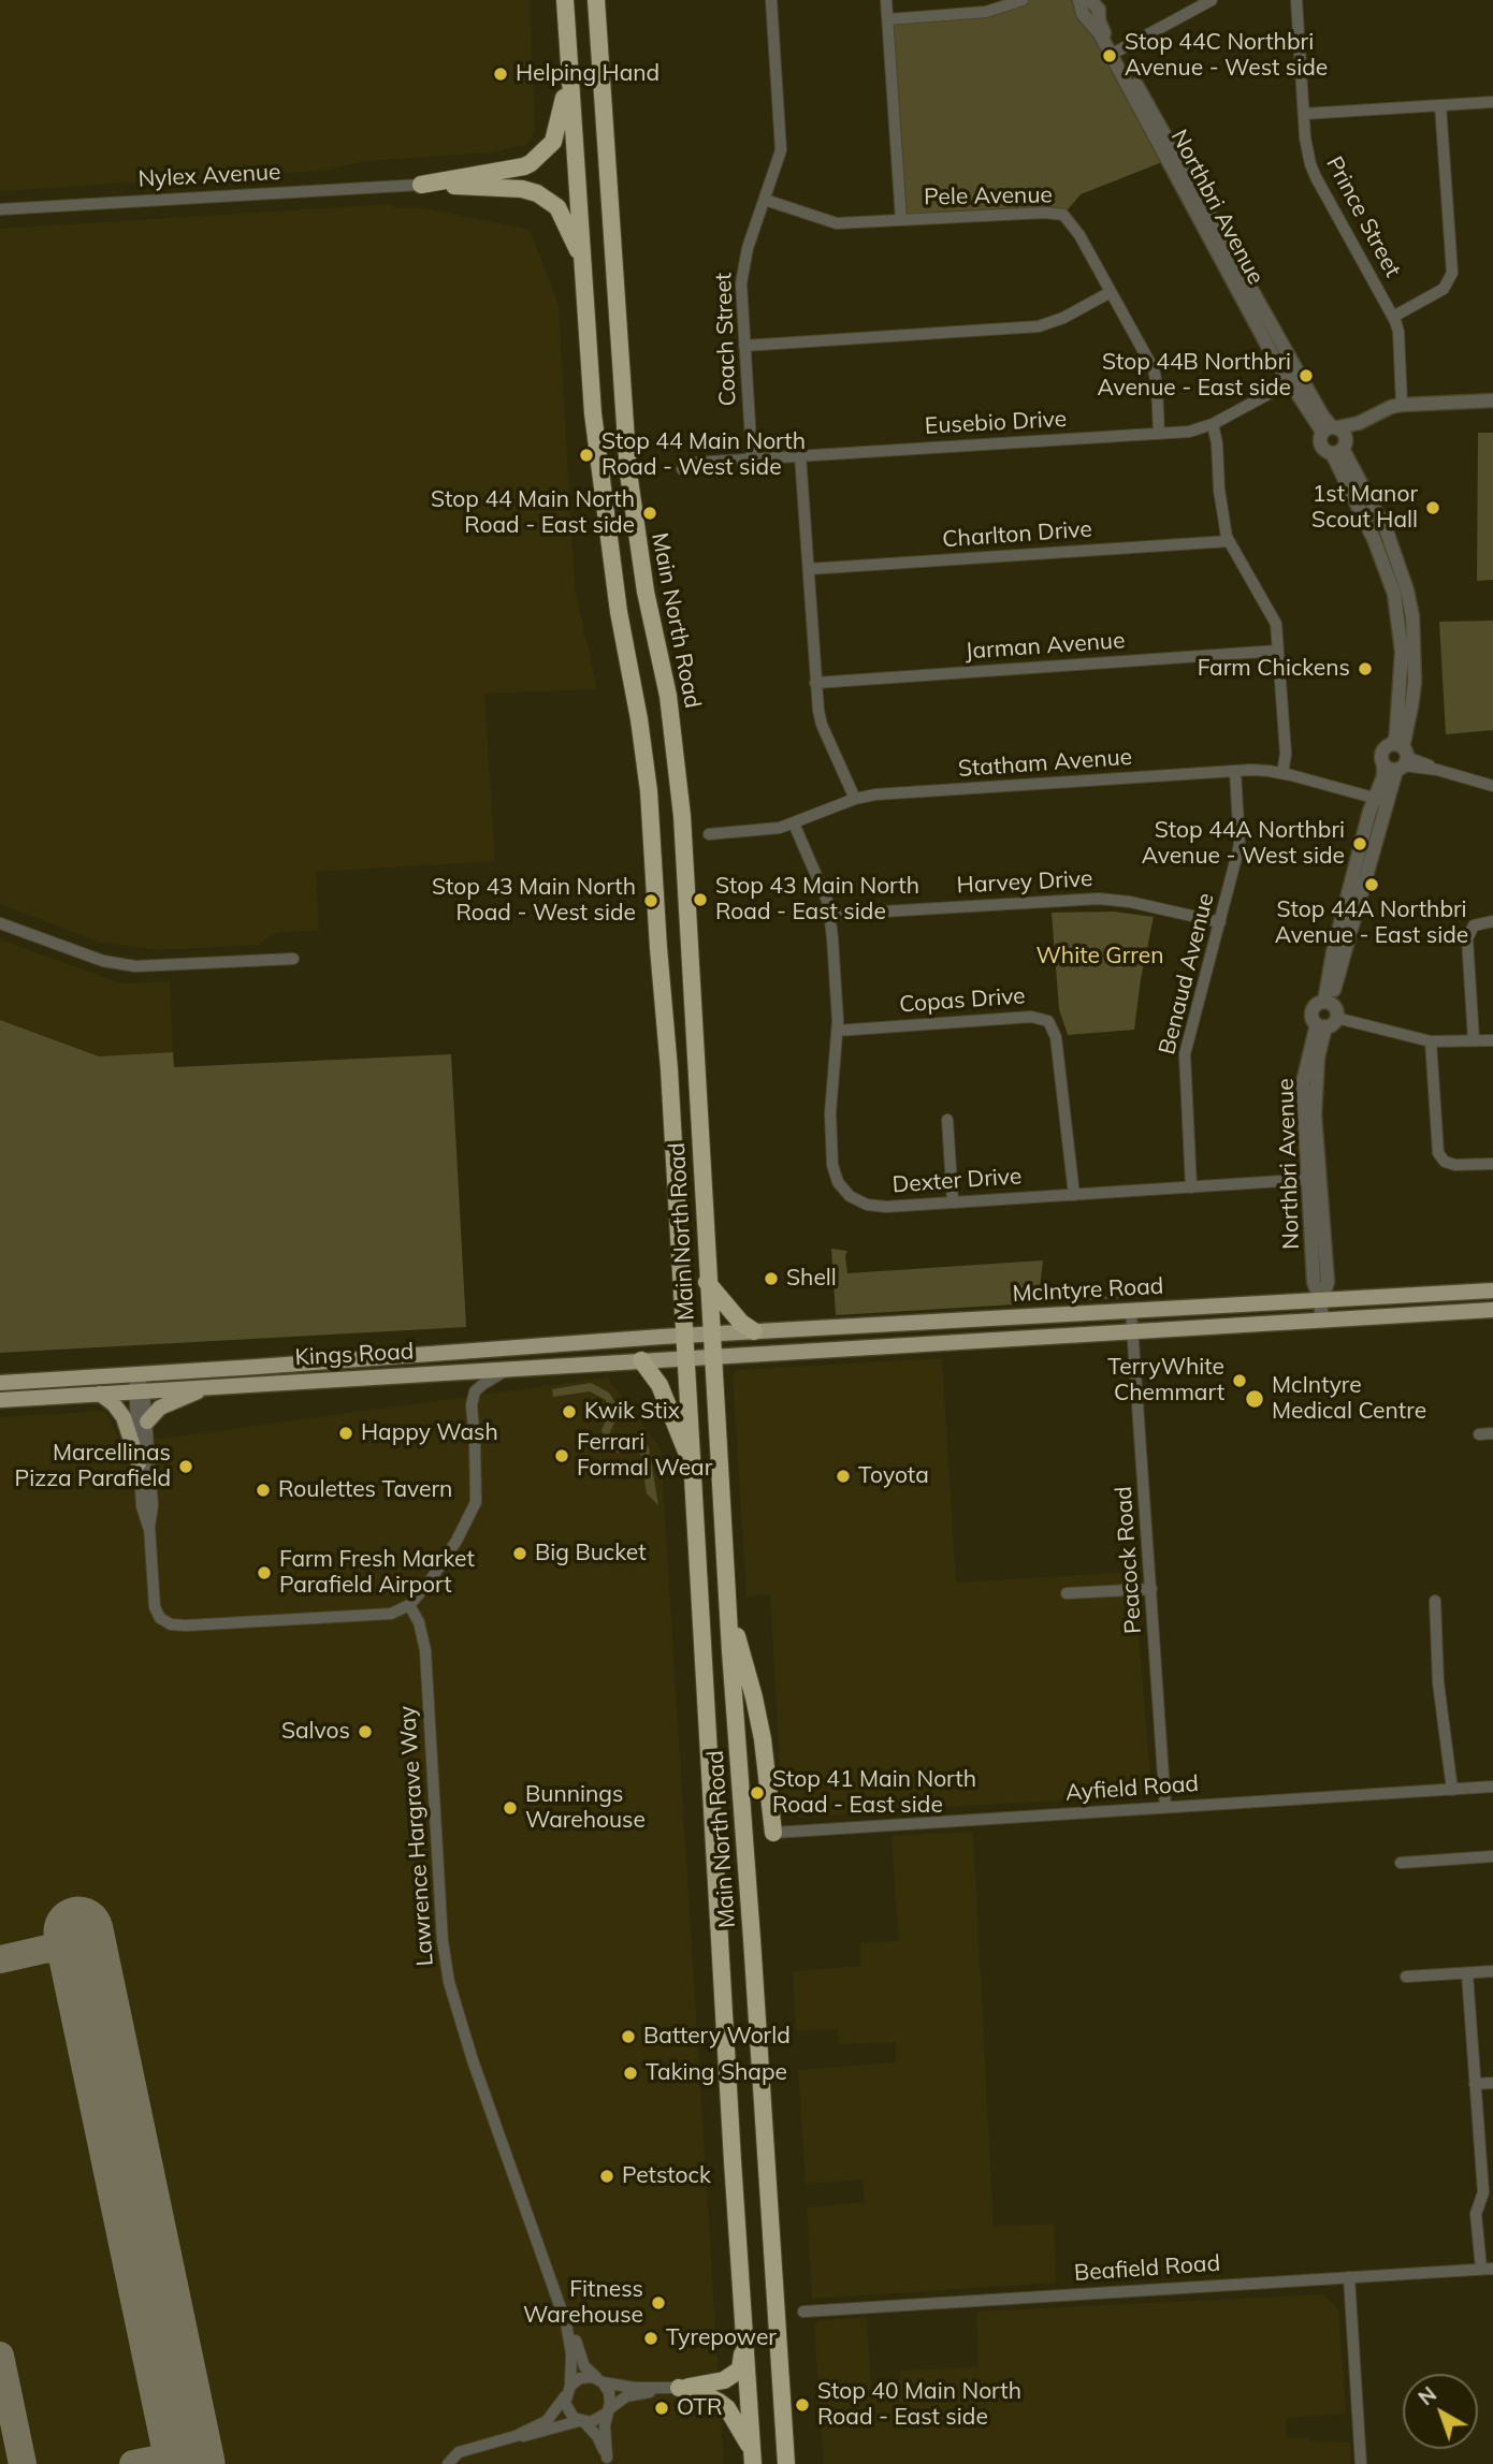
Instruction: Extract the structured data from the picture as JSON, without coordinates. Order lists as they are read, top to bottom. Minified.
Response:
{"streets":{"highway":["Main North Road"],"main road":["McIntyre Road","Kings Road"],"street":["Nylex Avenue","Pele Avenue","Northbri Avenue","Prince Street","Coach Street","Eusebio Drive","Charlton Drive","Jarman Avenue","Statham Avenue","Harvey Drive","Benaud Avenue","Copas Drive","Dexter Drive","Peacock Road","Ayfield Road","Lawrence Hargrave Way","Beafield Road"]},"crossings":[["Pele Avenue","Coach Street"],["Pele Avenue","Eusebio Drive"],["Northbri Avenue","Eusebio Drive"],["Northbri Avenue","Statham Avenue"],["Northbri Avenue","Dexter Drive"],["Northbri Avenue","McIntyre Road"],["Coach Street","Eusebio Drive"],["Main North Road","McIntyre Road"],["Main North Road","Kings Road"],["Statham Avenue","Benaud Avenue"],["Statham Avenue","Dexter Drive"],["Harvey Drive","Benaud Avenue"],["Harvey Drive","Dexter Drive"],["Benaud Avenue","Dexter Drive"],["Copas Drive","Dexter Drive"],["McIntyre Road","Kings Road"],["McIntyre Road","Peacock Road"],["Peacock Road","Ayfield Road"]],"parks":["White Grren"],"places":["Stop 44C Northbri Avenue - West side","Helping Hand","Stop 44B Northbri Avenue - East side","Stop 44 Main North Road - West side","1st Manor Scout Hall","Stop 44 Main North Road - East side","Farm Chickens","Stop 44A Northbri Avenue - West side","Stop 44A Northbri Avenue - East side","Stop 43 Main North Road - East side","Stop 43 Main North Road - West side","Shell","TerryWhite Chemmart","McIntyre Medical Centre","Kwik Stix","Happy Wash","Ferrari Formal Wear","Marcellinas Pizza Parafield","Toyota","Roulettes Tavern","Big Bucket","Farm Fresh Market Parafield Airport","Salvos","Stop 41 Main North Road - East side","Bunnings Warehouse","Battery World","Taking Shape","Petstock","Fitness Warehouse","Tyrepower","Stop 40 Main North Road - East side","OTR"],"north":"top left"}
